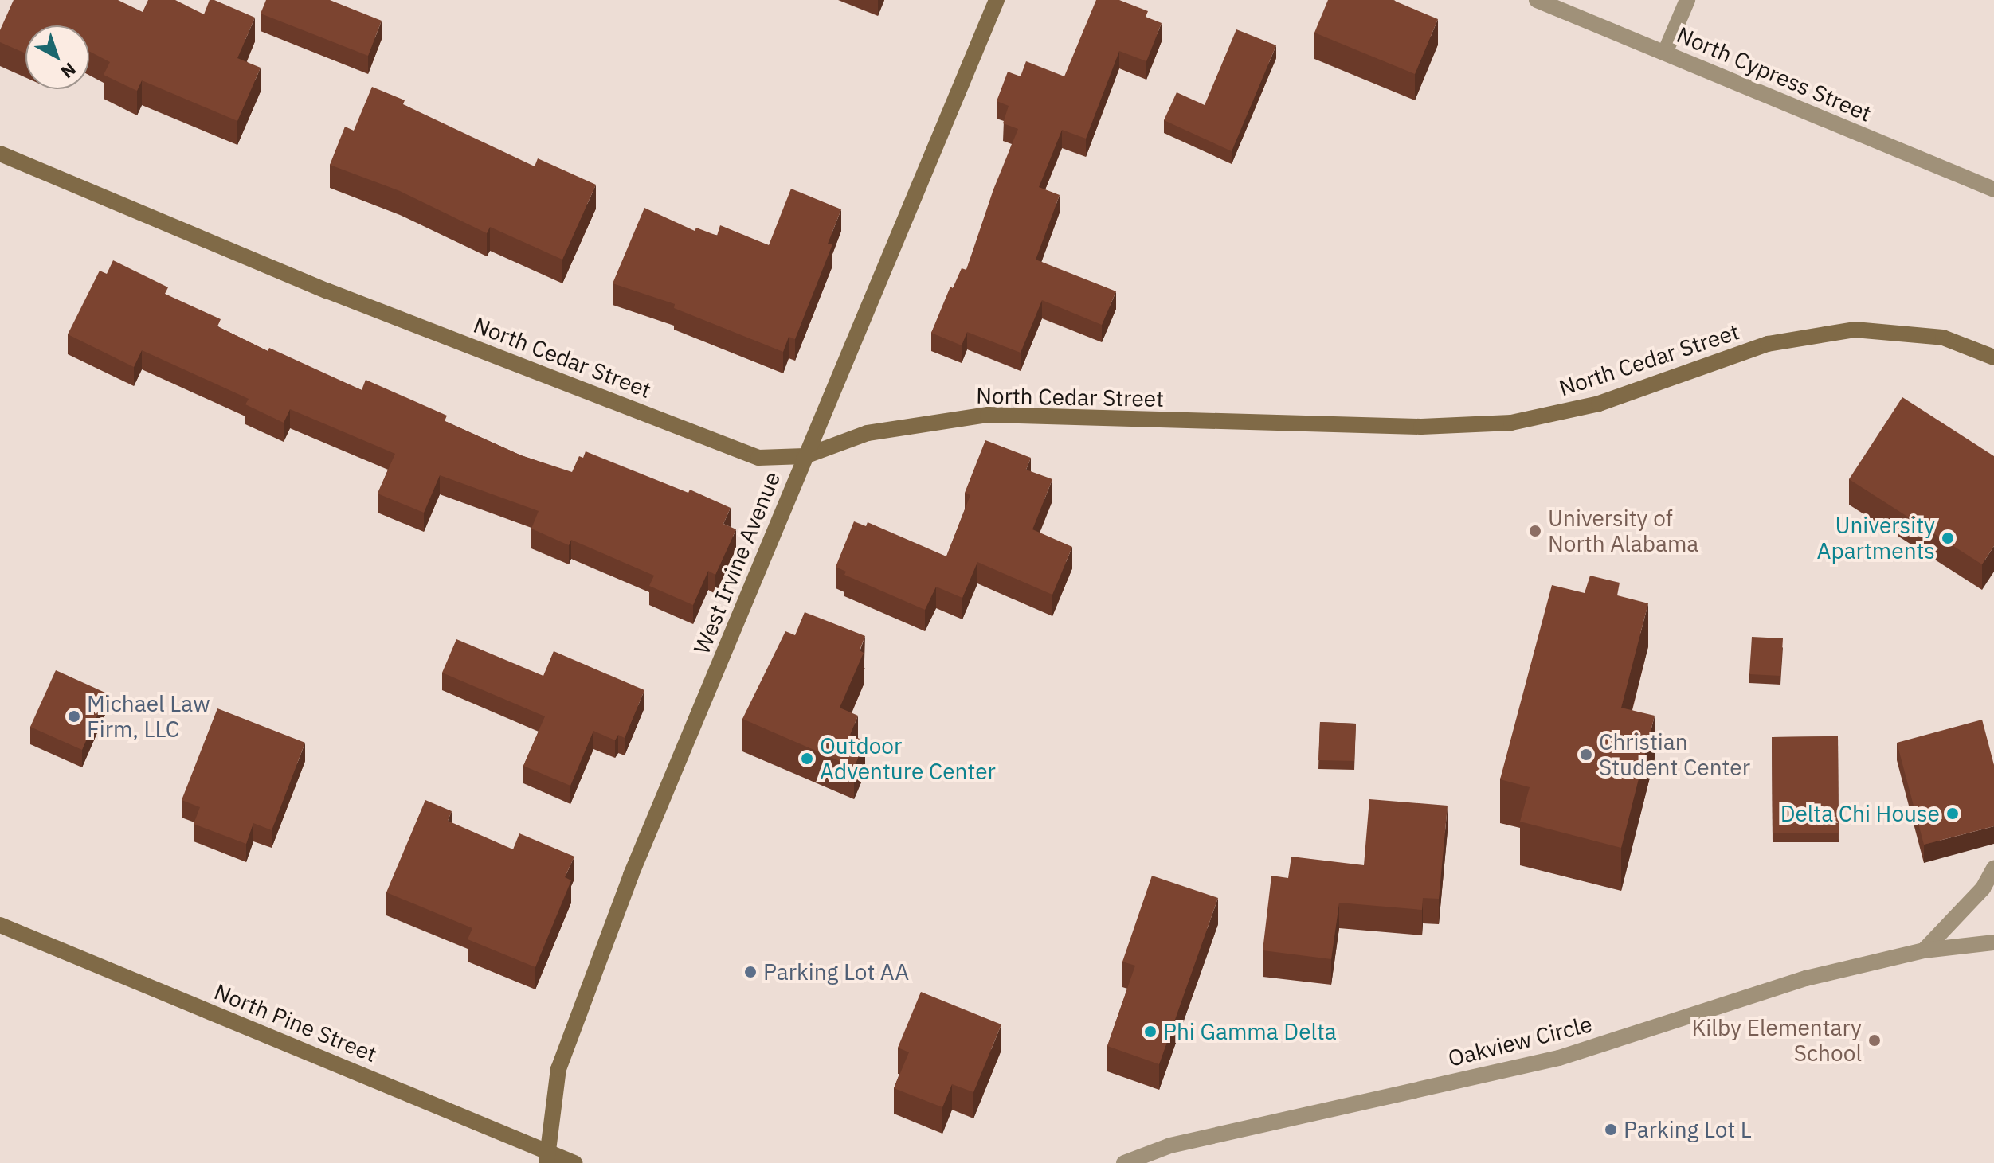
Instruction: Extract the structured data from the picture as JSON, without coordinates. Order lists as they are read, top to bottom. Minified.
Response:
{"streets":{"street":["North Cypress Street","North Cedar Street","West Irvine Avenue","North Pine Street","Oakview Circle"]},"crossings":[["North Cedar Street","West Irvine Avenue"],["West Irvine Avenue","North Pine Street"]],"places":["University of North Alabama","University Apartments","Michael Law Firm, LLC","Christian Student Center","Outdoor Adventure Center","Delta Chi House","Parking Lot AA","Phi Gamma Delta","Kilby Elementary School","Parking Lot L"],"north":"bottom right"}
